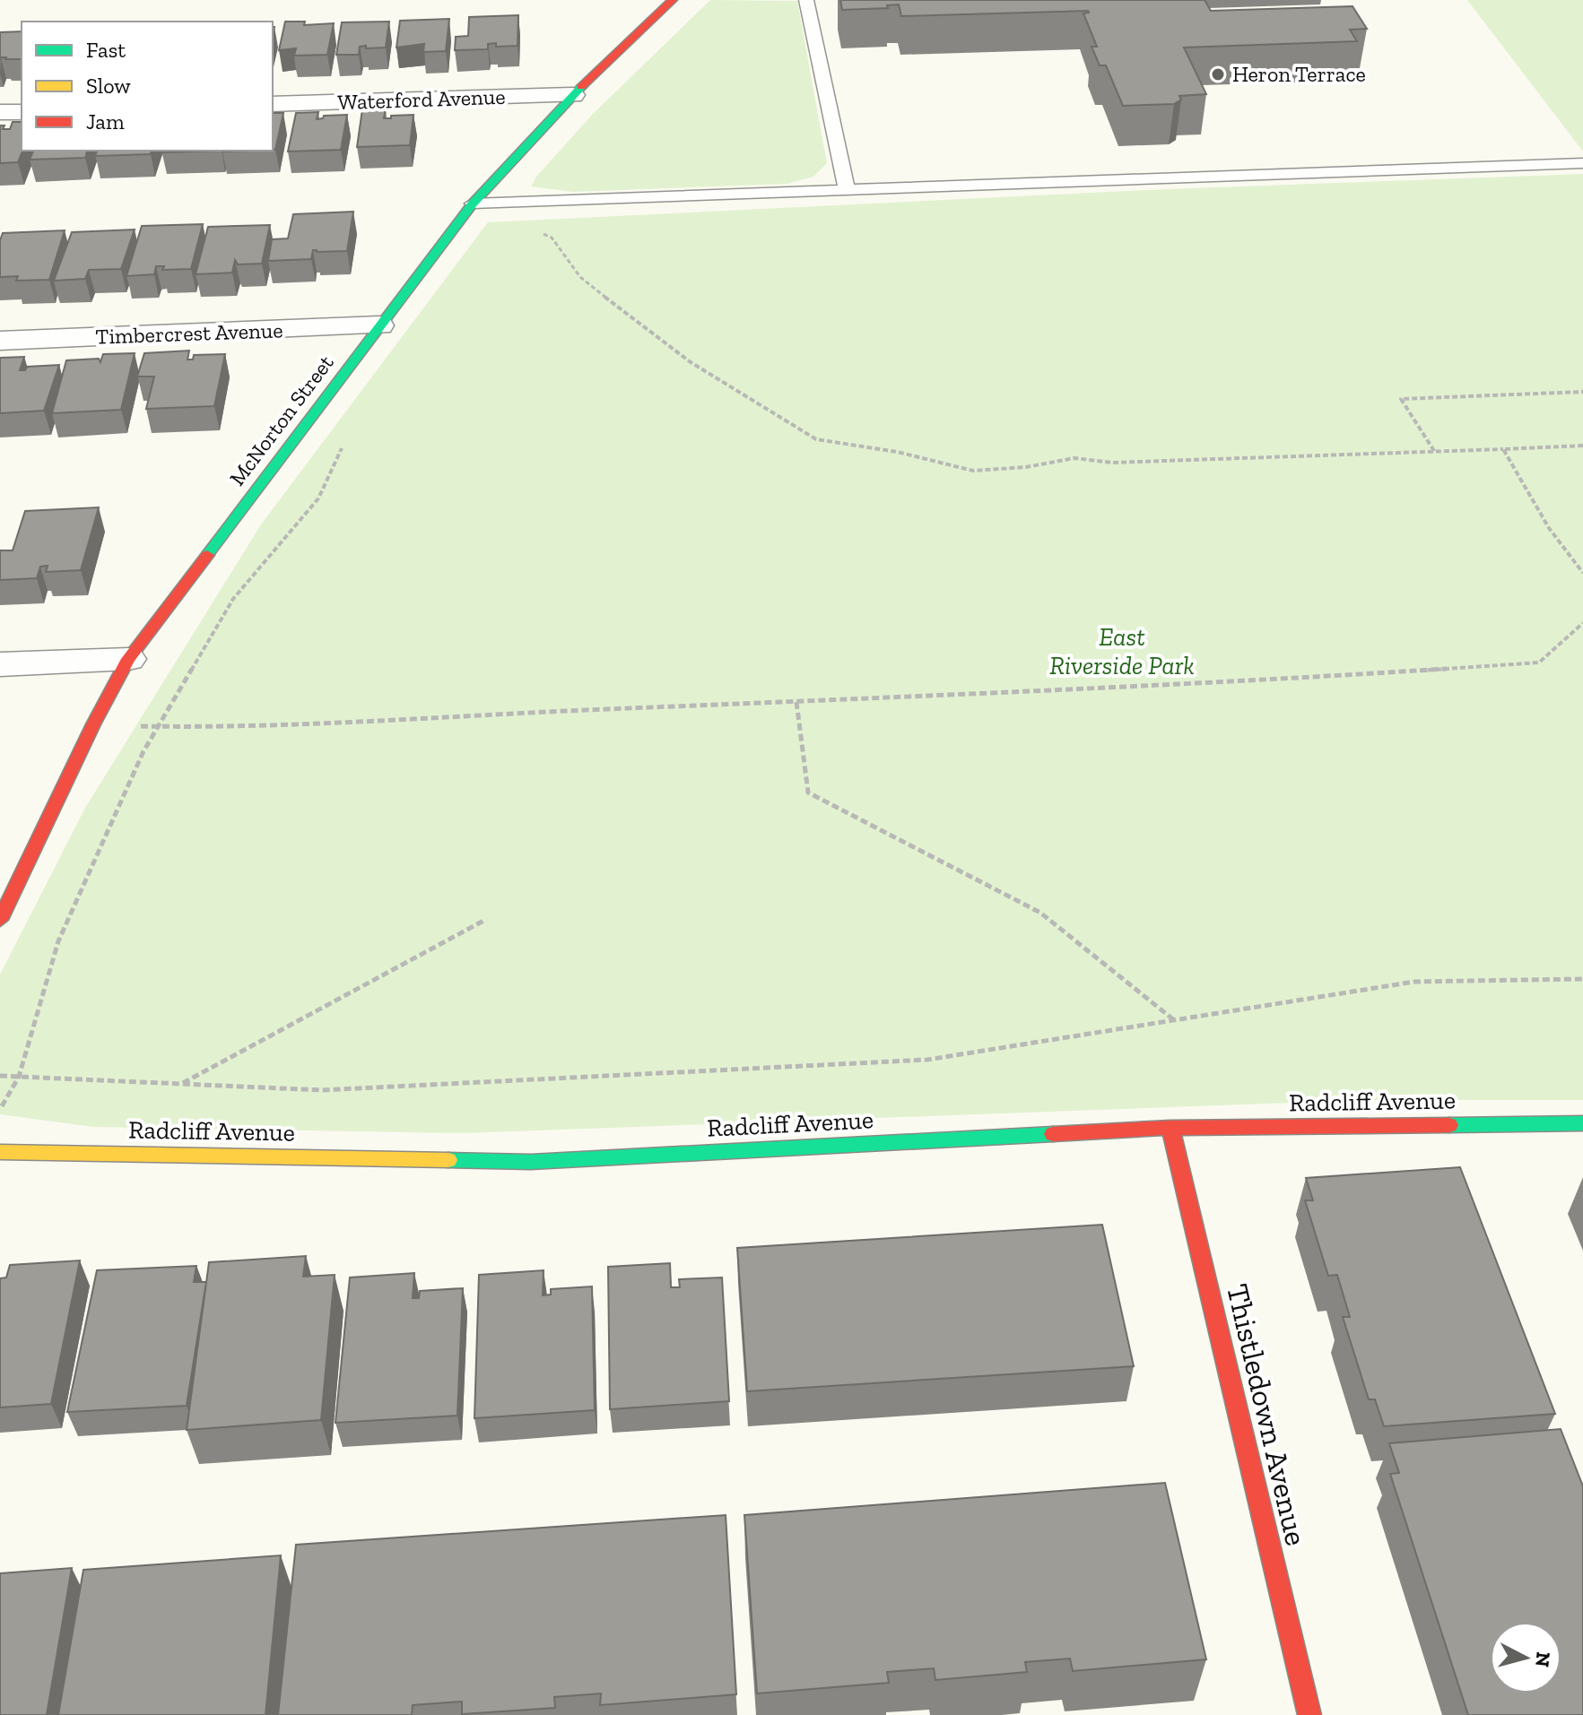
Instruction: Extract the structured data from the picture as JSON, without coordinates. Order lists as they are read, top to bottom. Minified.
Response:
{"streets":{"street":["Waterford Avenue","Timbercrest Avenue","McNorton Street","Radcliff Avenue","Thistledown Avenue"]},"crossings":[["Waterford Avenue","McNorton Street"],["Timbercrest Avenue","McNorton Street"],["Radcliff Avenue","Thistledown Avenue"]],"parks":["East Riverside Park"],"places":["Heron Terrace"],"legend":["Fast","Slow","Jam"],"north":"right"}
